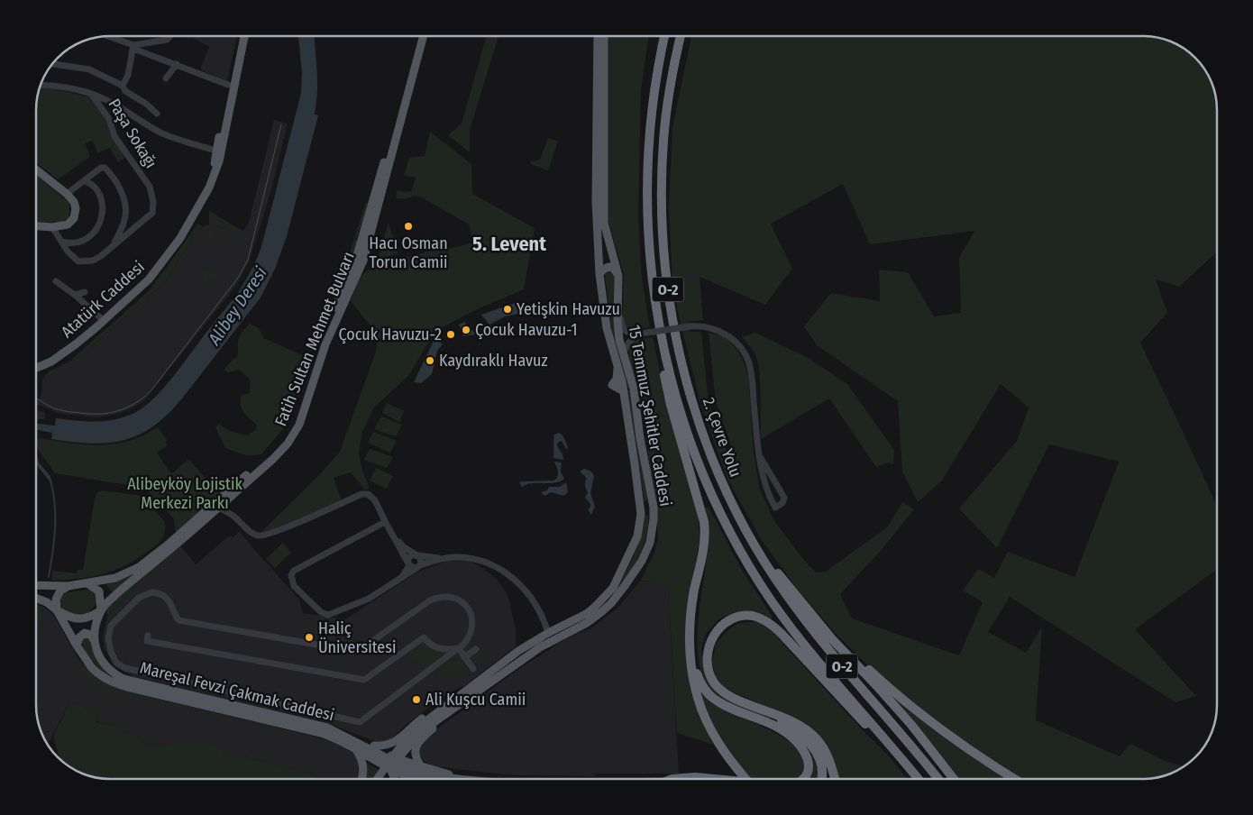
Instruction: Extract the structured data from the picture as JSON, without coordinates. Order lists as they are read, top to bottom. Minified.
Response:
{"streets":{"highway":["O-2","2. Çevre Yolu"],"main road":["Atatürk Caddesi","Fatih Sultan Mehmet Bulvarı","15 Temmuz Şehitler Caddesi","Mareşal Fevzi Çakmak Caddesi"],"street":["Paşa Sokağı"]},"crossings":[["Fatih Sultan Mehmet Bulvarı","Mareşal Fevzi Çakmak Caddesi"]],"districts":["5. Levent"],"water":["Alibey Deresi"],"parks":["Alibeyköy Lojistik Merkezi Parkı"],"places":["Hacı Osman Torun Camii","Yetişkin Havuzu","Çocuk Havuzu-1","Çocuk Havuzu-2","Kaydıraklı Havuz","Haliç Üniversitesi","Ali Kuşcu Camii"]}
